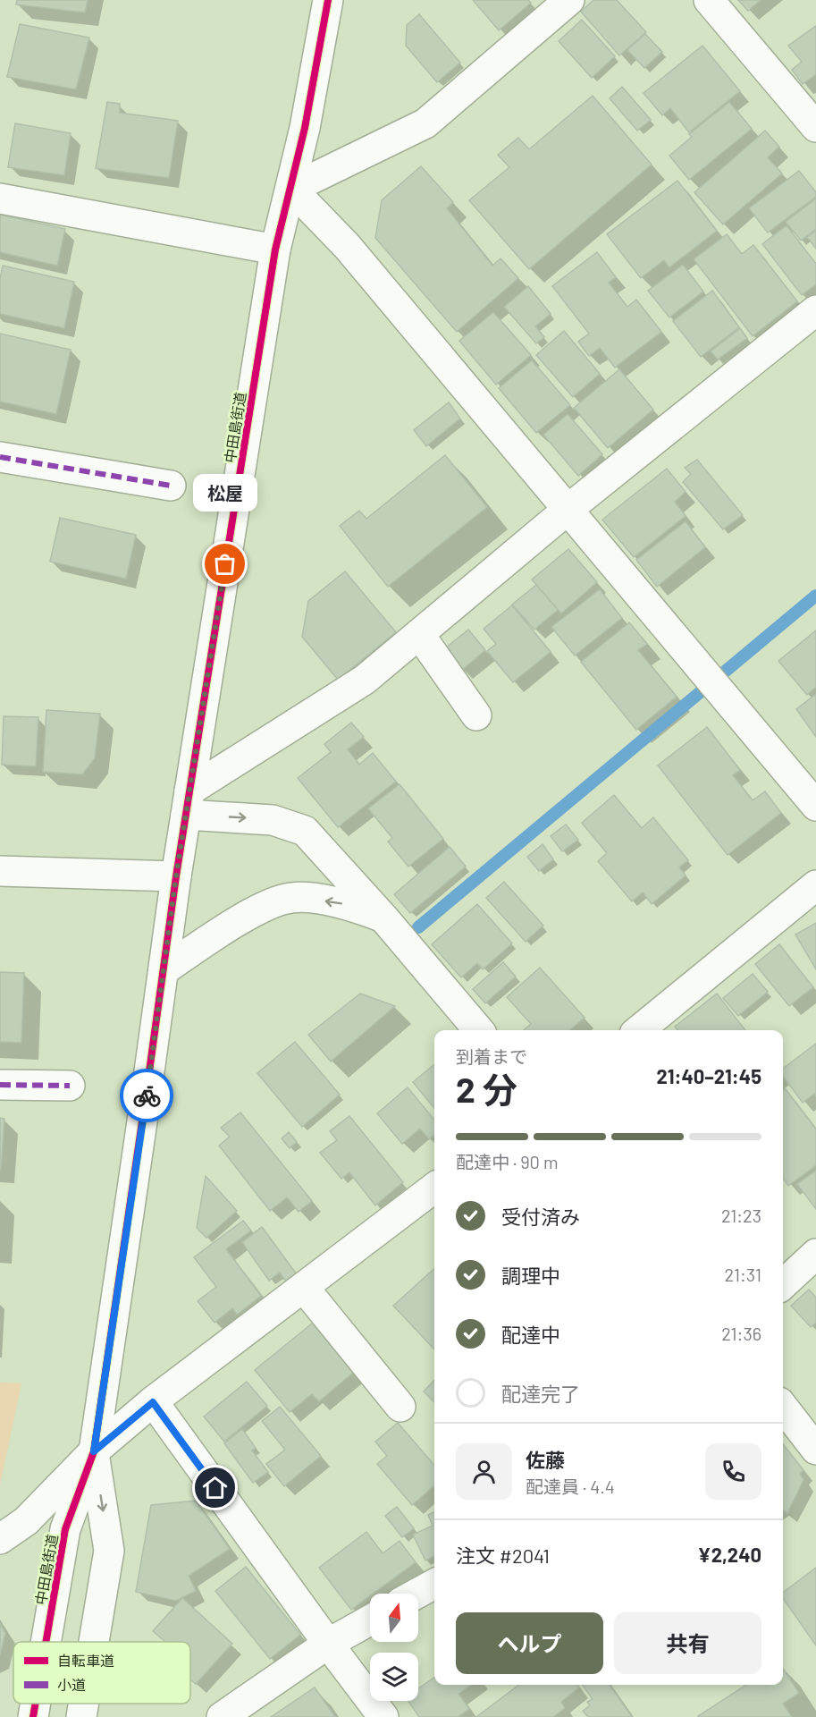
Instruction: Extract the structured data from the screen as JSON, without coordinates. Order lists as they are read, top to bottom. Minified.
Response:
{"streets":{"street":["中田島街道"]},"places":["松屋"],"legend":["自転車道","小道"],"north":"top","page":{"bubble":"松屋","heading":["2 分","到着まで","21:40–21:45"],"panel":["佐藤","配達員 · 4.4","注文 #2041","¥2,240"],"bar":"配達中 · 90 m","list":[["受付済み","21:23"],["調理中","21:31"],["配達中","21:36"],"配達完了"],"buttons":["ヘルプ","共有"]}}
